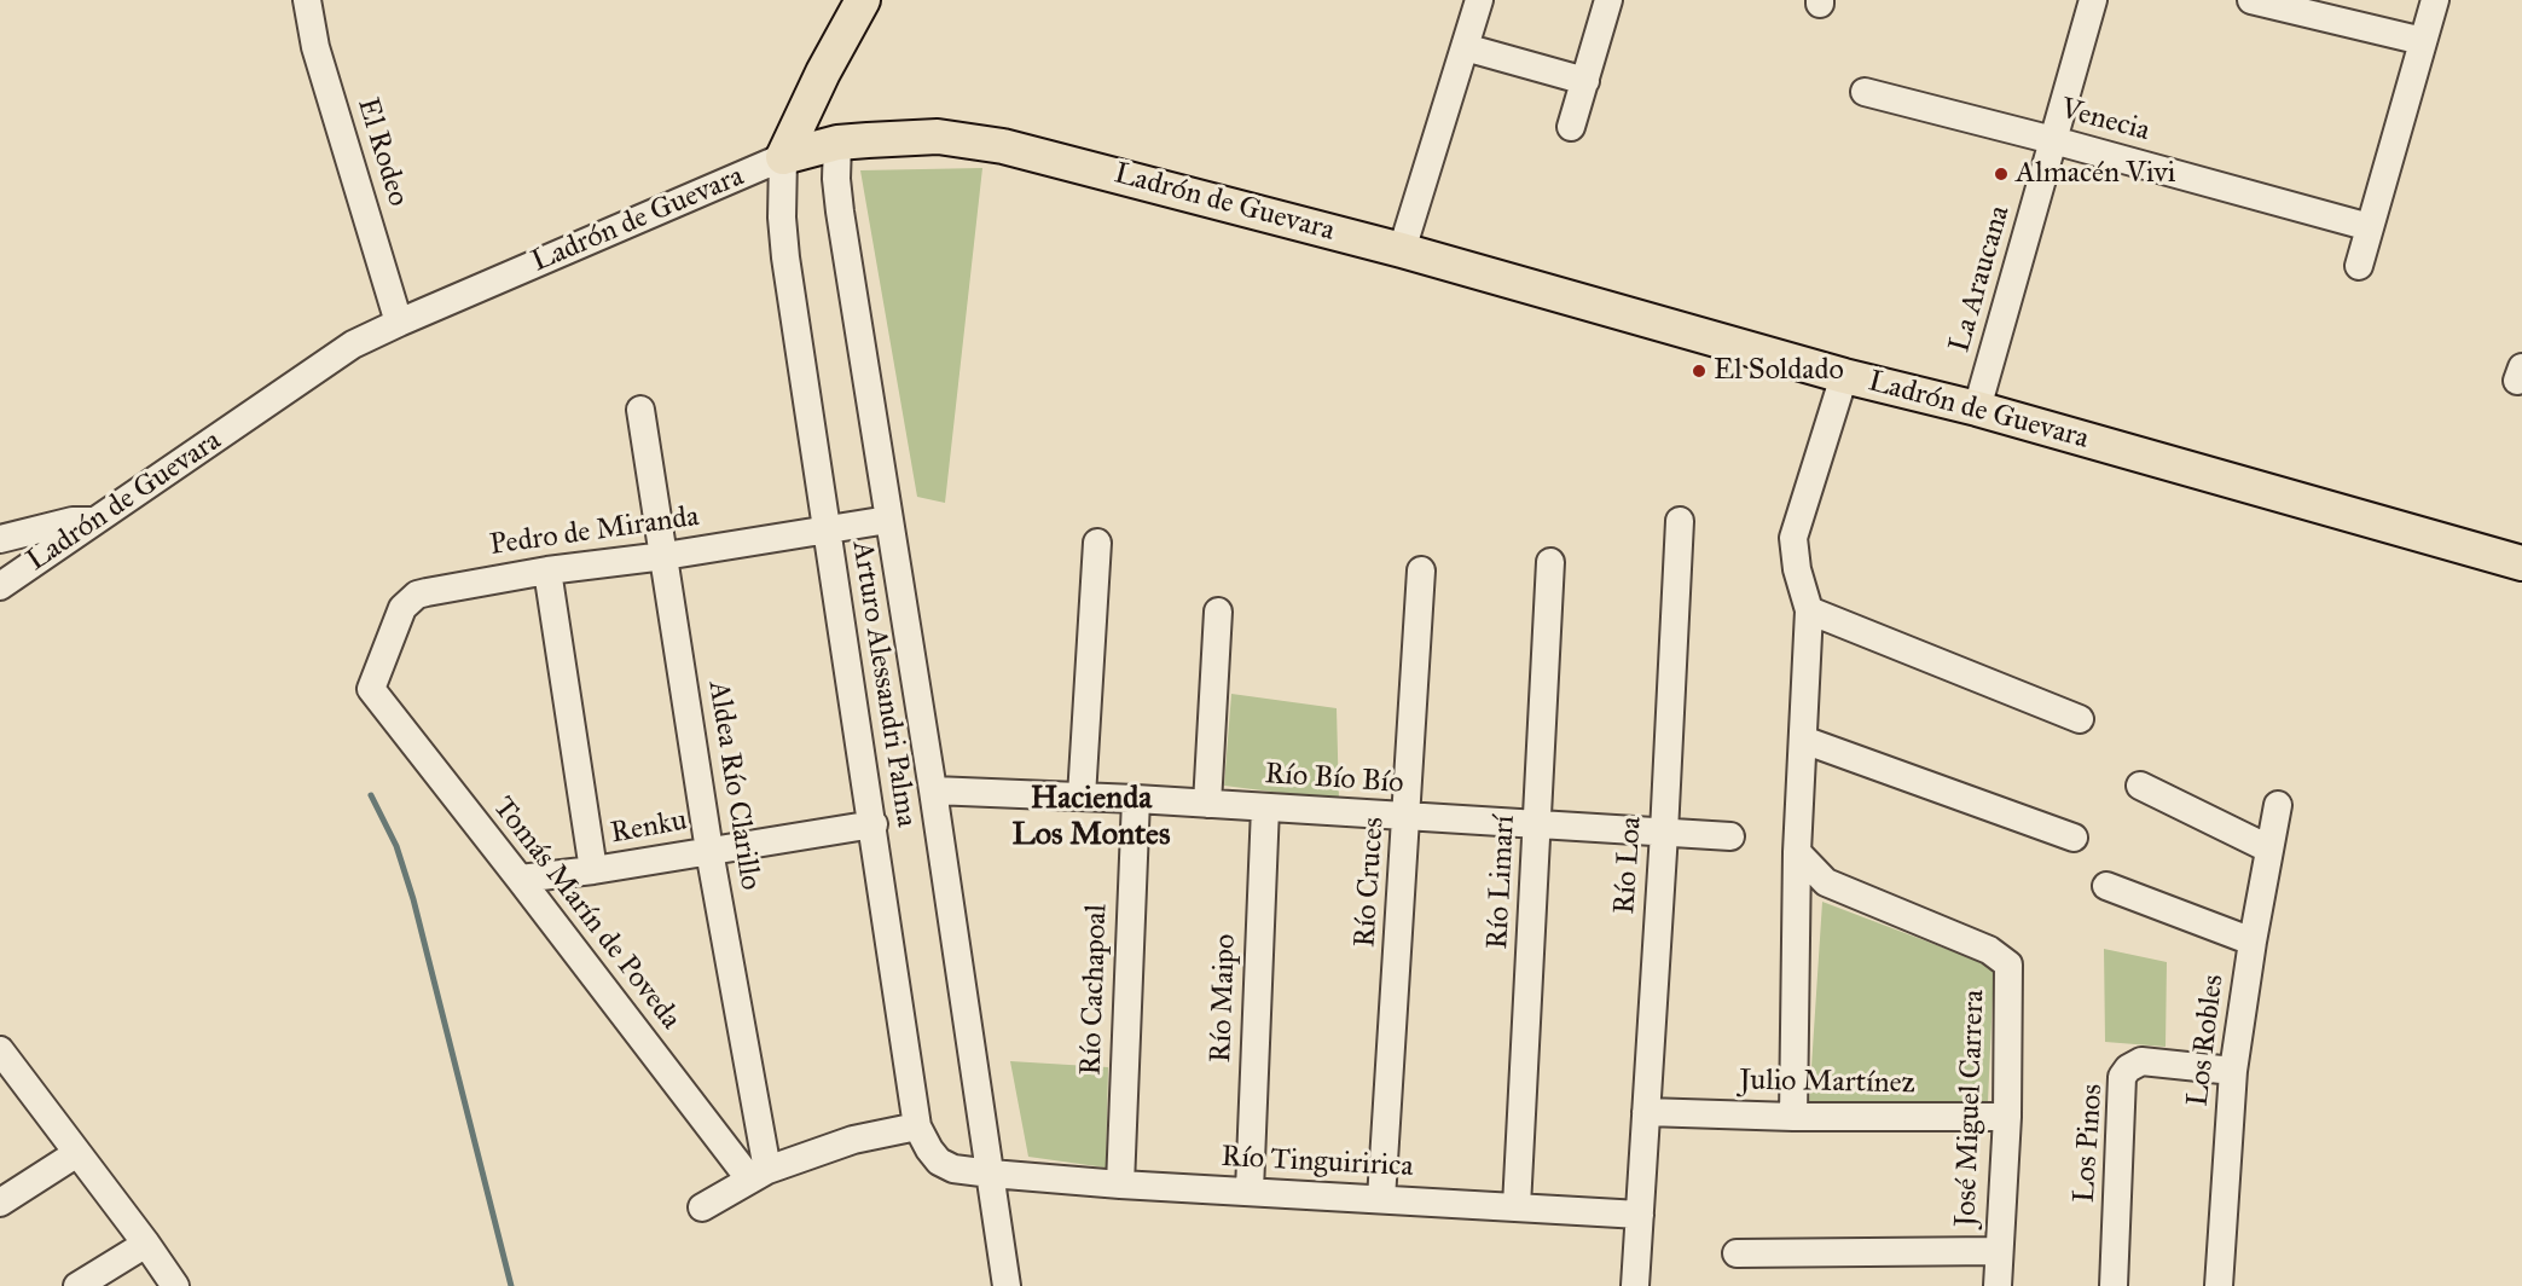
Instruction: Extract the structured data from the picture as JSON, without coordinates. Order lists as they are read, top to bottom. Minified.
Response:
{"streets":{"main road":["Ladrón de Guevara"],"street":["Venecia","El Rodeo","La Araucana","Pedro de Miranda","Arturo Alessandri Palma","Río Bío Bío","Aldea Río Clarillo","Renku","Río Loa","Río Cruces","Río Limarí","Tomás Marín de Poveda","Río Cachapoal","Río Maipo","Los Robles","Julio Martínez","José Miguel Carrera","Los Pinos","Río Tinguiririca"]},"crossings":[["Venecia","La Araucana"],["El Rodeo","Ladrón de Guevara"],["Ladrón de Guevara","La Araucana"],["Ladrón de Guevara","Arturo Alessandri Palma"],["Pedro de Miranda","Arturo Alessandri Palma"],["Pedro de Miranda","Aldea Río Clarillo"],["Pedro de Miranda","Tomás Marín de Poveda"],["Arturo Alessandri Palma","Río Bío Bío"],["Arturo Alessandri Palma","Renku"],["Arturo Alessandri Palma","Río Tinguiririca"],["Río Bío Bío","Río Loa"],["Río Bío Bío","Río Cruces"],["Río Bío Bío","Río Limarí"],["Río Bío Bío","Río Cachapoal"],["Río Bío Bío","Río Maipo"],["Aldea Río Clarillo","Renku"],["Aldea Río Clarillo","Tomás Marín de Poveda"],["Renku","Tomás Marín de Poveda"],["Río Loa","Julio Martínez"],["Río Loa","Río Tinguiririca"],["Río Cruces","Río Tinguiririca"],["Río Limarí","Río Tinguiririca"],["Río Cachapoal","Río Tinguiririca"],["Río Maipo","Río Tinguiririca"],["Los Robles","Los Pinos"],["Julio Martínez","José Miguel Carrera"]],"districts":["Hacienda Los Montes"],"places":["Almacén Vivi","El Soldado"]}
